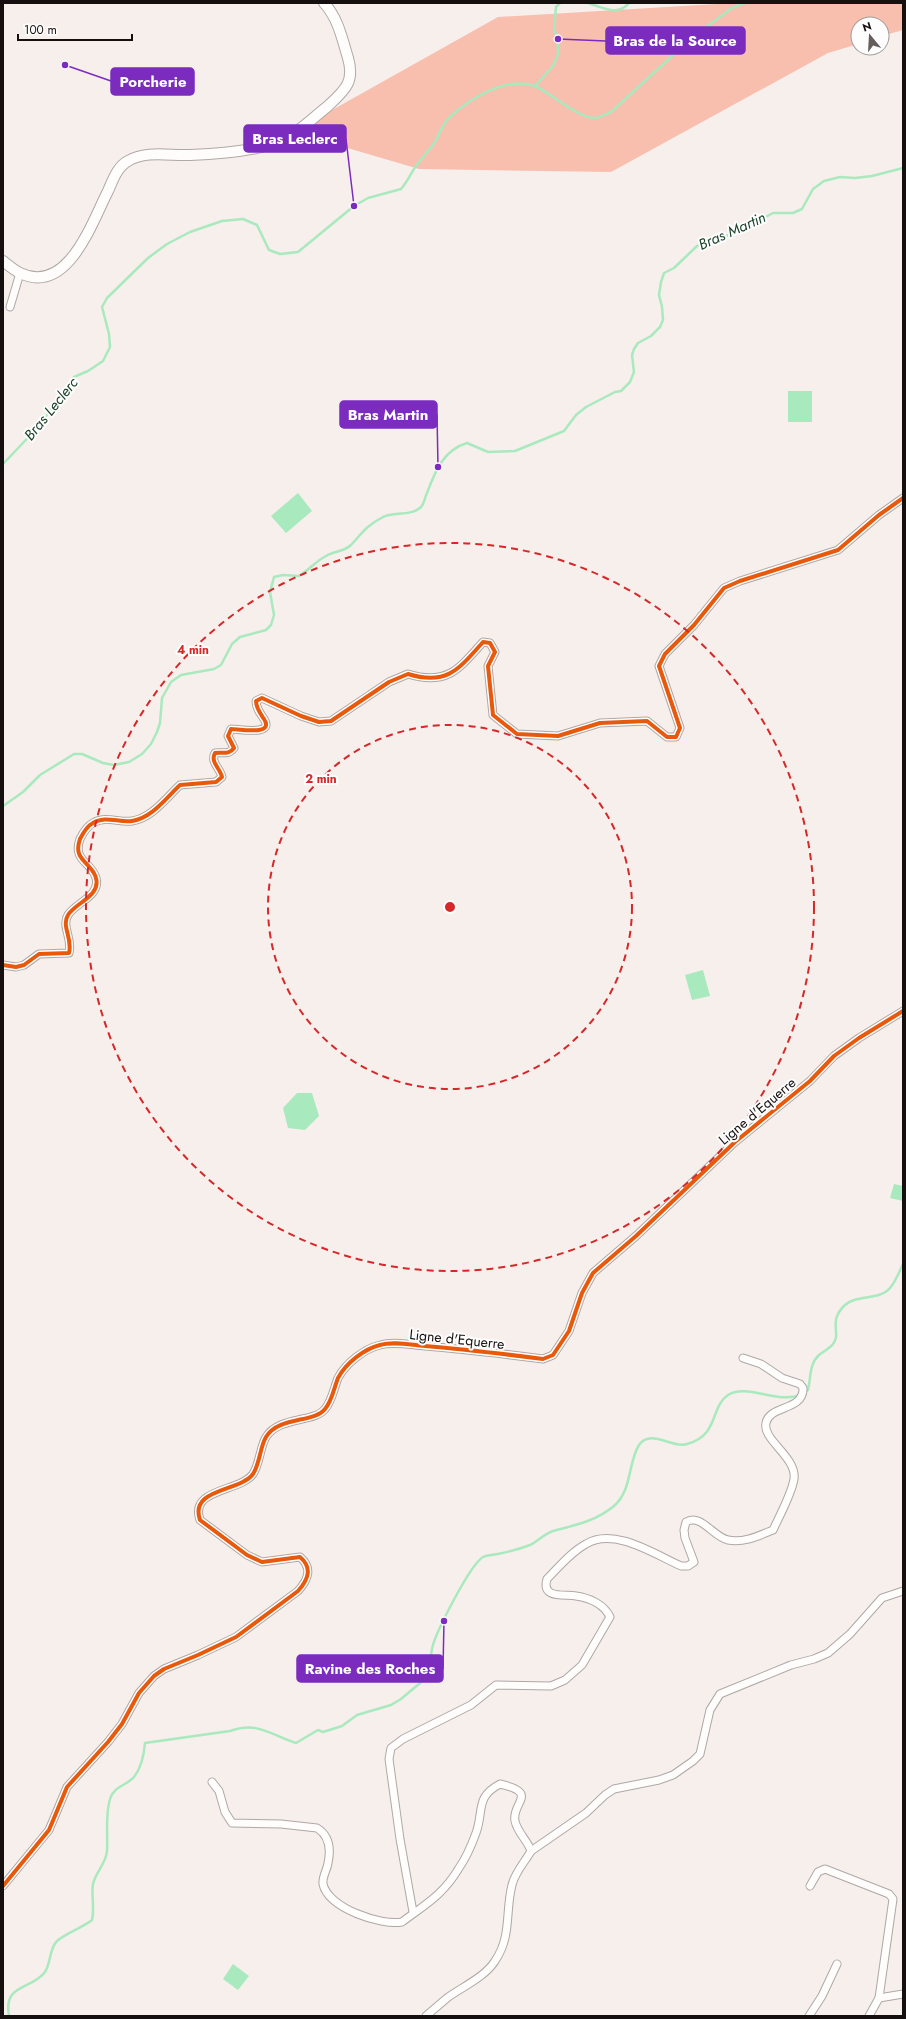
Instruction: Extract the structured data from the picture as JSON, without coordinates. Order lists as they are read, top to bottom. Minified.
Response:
{"streets":{"street":["Ligne d'Equerre"]},"water":["Bras Martin","Bras Leclerc"],"places":["Bras de la Source","Porcherie","Bras Leclerc","Bras Martin","Ravine des Roches"],"scale_bar":"100 m","north":"top","rings":["4 min","2 min"]}
